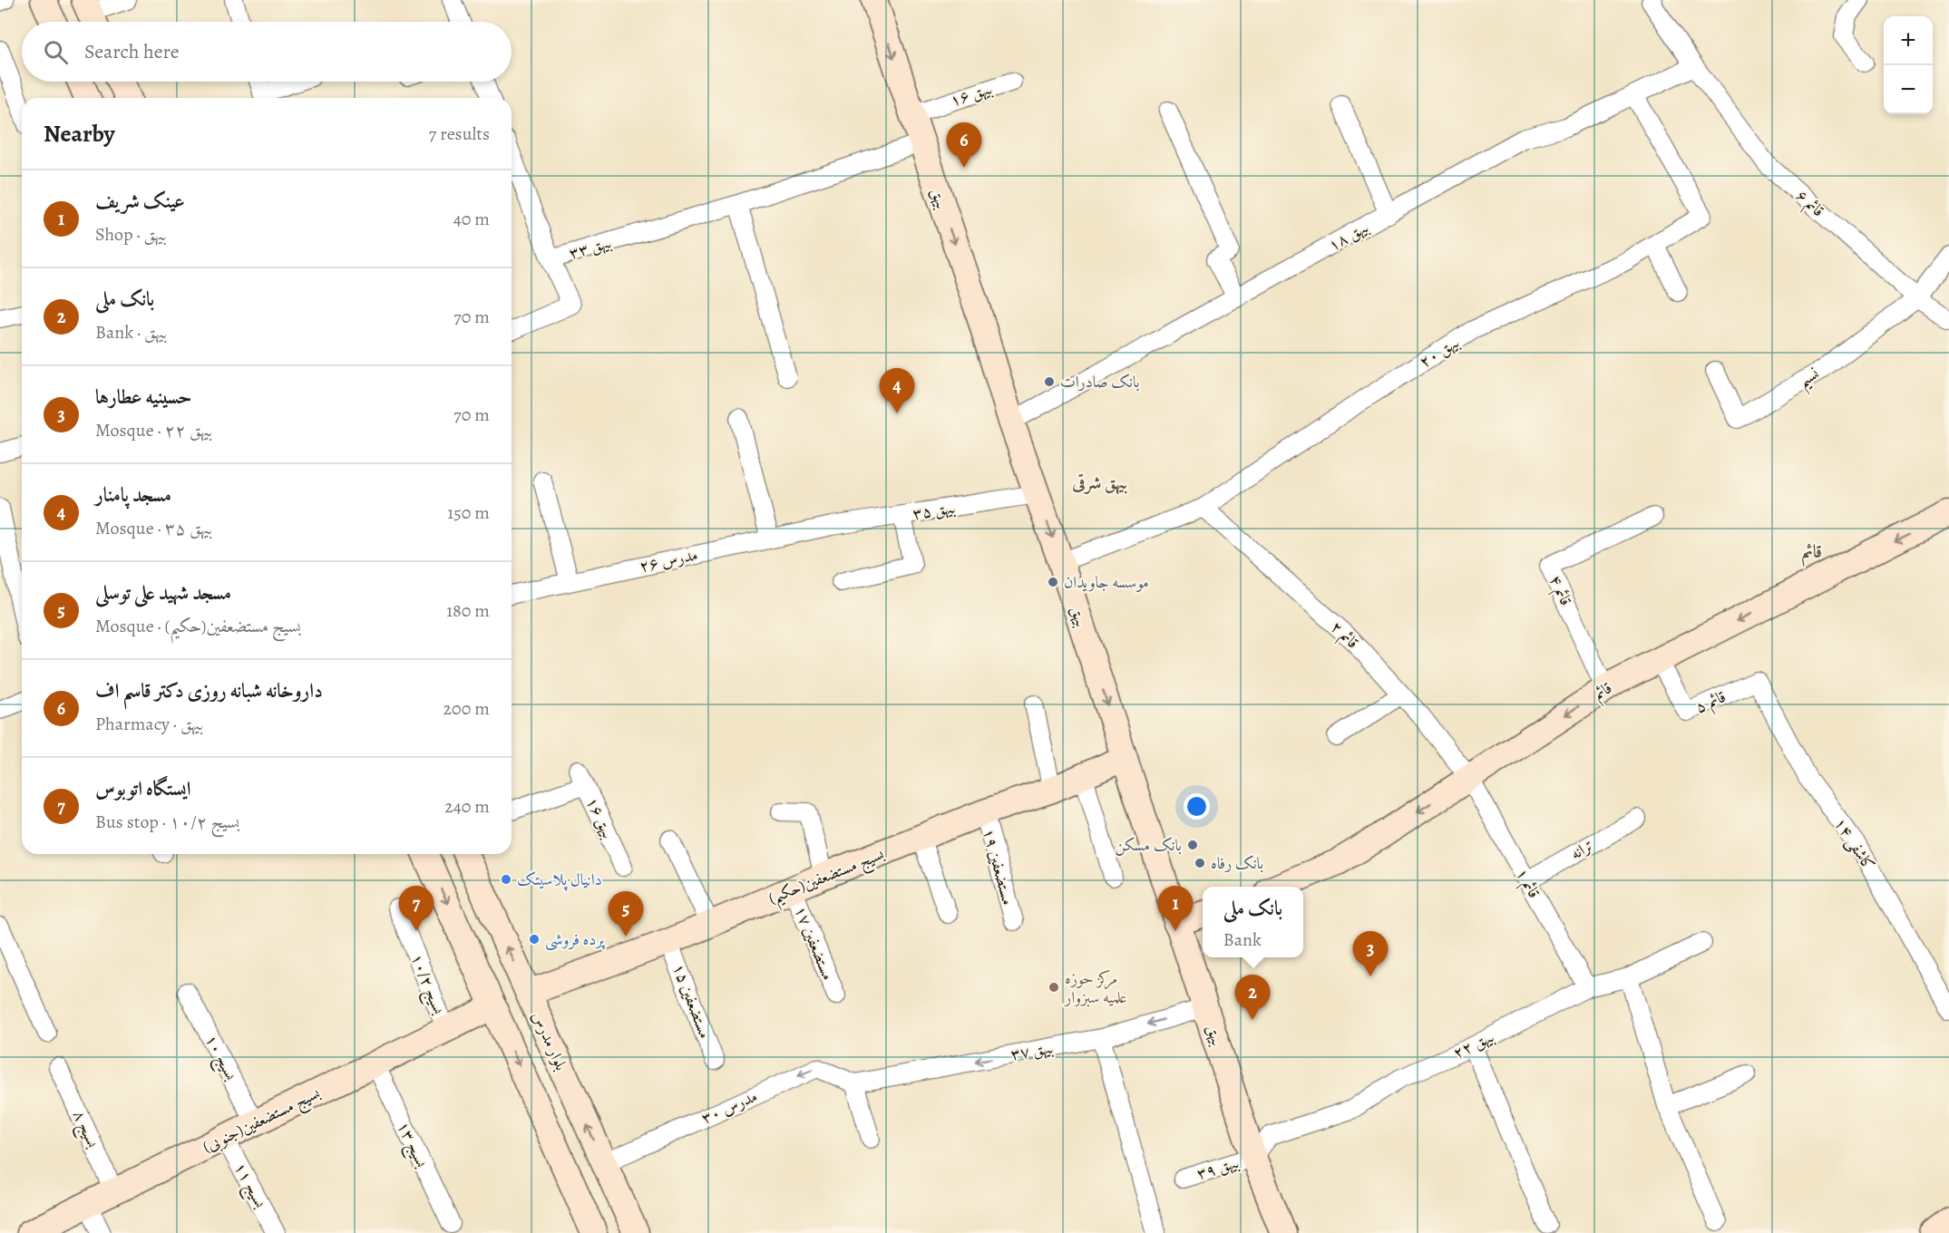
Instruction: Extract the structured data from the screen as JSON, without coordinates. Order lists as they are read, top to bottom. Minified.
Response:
{"streets":{"main road":["بیهق","قائم","بسیج مستضعفین(حکیم)","بلوار مدرس","بسیج مستضعفین(جنوبی)"],"street":["بیهق ۱۶","قائم ۶","بیهق ۱۸","بیهق ۳۳","بیهق ۲۰","نسیم","بیهق ۳۵","مدرس ۲۶","قائم ۴","قائم ۲","قائم ۵","کاشفی ۱۴","ترانه","مستضعفین ۱۹","قائم ۱","مستضعفین ۱۷","بسیج ۱۰/۲","مستضعفین ۱۵","بیهق ۲۲","بیهق ۳۷","بسیج ۱۰","مدرس ۳۰","بسیج ۸","بسیج ۱۳","بیهق ۳۹","بسیج ۱۱"]},"crossings":[["بیهق ۱۶","بیهق"],["بیهق","بیهق ۱۸"],["بیهق","بیهق ۳۳"],["بیهق","بیهق ۲۰"],["بیهق","بیهق ۳۵"],["بیهق","بسیج مستضعفین(حکیم)"],["بیهق","بیهق ۲۲"],["بیهق","بیهق ۳۷"],["بیهق","بیهق ۳۹"],["قائم ۶","بیهق ۱۸"],["قائم ۶","نسیم"],["بیهق ۱۸","بیهق ۲۰"],["بیهق ۲۰","قائم ۲"],["بیهق ۳۵","مدرس ۲۶"],["قائم ۴","قائم"],["قائم ۲","قائم"],["قائم ۲","قائم ۱"],["قائم","قائم ۵"],["قائم","قائم ۱"],["قائم ۵","کاشفی ۱۴"],["ترانه","قائم ۱"],["مستضعفین ۱۹","بسیج مستضعفین(حکیم)"],["بسیج مستضعفین(حکیم)","مستضعفین ۱۷"],["بسیج مستضعفین(حکیم)","مستضعفین ۱۵"],["بسیج مستضعفین(حکیم)","بلوار مدرس"],["قائم ۱","بیهق ۲۲"],["بسیج ۱۰/۲","بسیج مستضعفین(جنوبی)"],["بلوار مدرس","مدرس ۳۰"],["بیهق ۲۲","بیهق ۳۹"],["بیهق ۳۷","مدرس ۳۰"],["بسیج ۱۰","بسیج مستضعفین(جنوبی)"],["بسیج مستضعفین(جنوبی)","بسیج ۸"],["بسیج مستضعفین(جنوبی)","بسیج ۱۳"],["بسیج مستضعفین(جنوبی)","بسیج ۱۱"]],"one_way":["بیهق","قائم","بیهق ۳۷","مدرس ۳۰"],"districts":["بیهق شرقی","قائم"],"places":["بانک صادرات","موسسه جاویدان","بانک مسکن","بانک رفاه","دانیال پلاسیتک","پرده فروشی","مرکز حوزه علمیه سبزوار"],"page":{"map_buttons":["+","−"],"search":"Search here","heading":["Nearby","7 results"],"pins":["6","4","1","7","5","3","2"],"list":[{"mark":"1","name":"عینک شریف","note":"Shop · بیهق","value":"40 m"},{"mark":"2","name":"بانک ملی","note":"Bank · بیهق","value":"70 m"},{"mark":"3","name":"حسینیه عطارها","note":"Mosque · بیهق ۲۲","value":"70 m"},{"mark":"4","name":"مسجد پامنار","note":"Mosque · بیهق ۳۵","value":"150 m"},{"mark":"5","name":"مسجد شهید علی توسلی","note":"Mosque · بسیج مستضعفین(حکیم)","value":"180 m"},{"mark":"6","name":"داروخانه شبانه روزی دکتر قاسم اف","note":"Pharmacy · بیهق","value":"200 m"},{"mark":"7","name":"ایستگاه اتوبوس","note":"Bus stop · بسیج ۱۰/۲","value":"240 m"}],"popup":["بانک ملی","Bank"]}}
